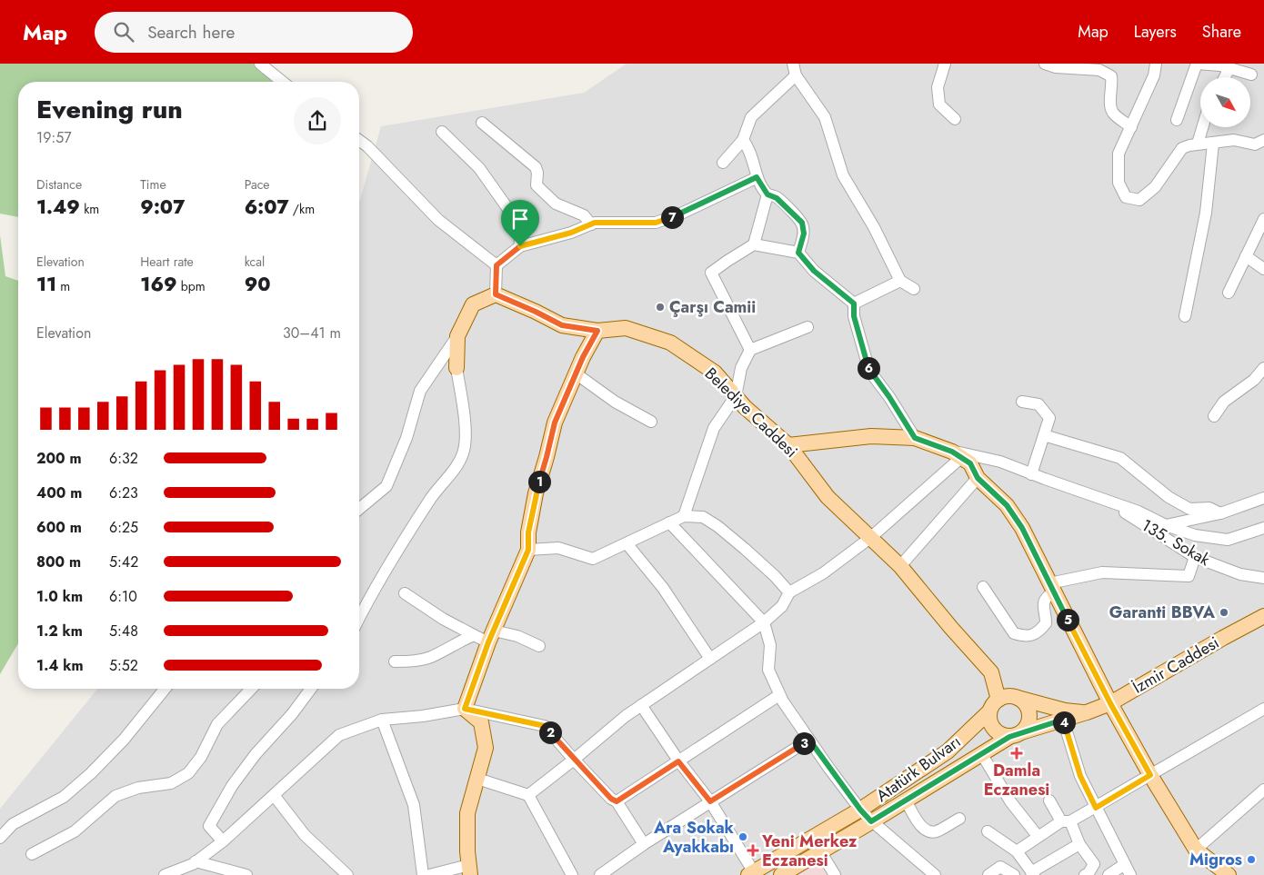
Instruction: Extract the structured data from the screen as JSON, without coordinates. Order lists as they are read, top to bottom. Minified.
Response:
{"streets":{"main road":["Belediye Caddesi","İzmir Caddesi","Atatürk Bulvarı"],"street":["135. Sokak"]},"crossings":[["Belediye Caddesi","Atatürk Bulvarı"],["İzmir Caddesi","Atatürk Bulvarı"]],"places":{"other":["Çarşı Camii","Garanti BBVA","Ara Sokak Ayakkabı","Migros"],"health":["Damla Eczanesi","Yeni Merkez Eczanesi"]},"north":"bottom right","page":{"header":"Map","search":"Search here","nav":["Map","Layers","Share"],"heading":["Evening run","19:57"],"stats":[["Distance","1.49 km"],["Time","9:07"],["Pace","6:07 /km"],["Elevation","11 m"],["Heart rate","169 bpm"],["kcal","90"]],"pins":["7","6","1","5","4","2","3"],"chart":["Elevation","30–41 m"],"list":[{"name":"200 m","note":"6:32"},{"name":"400 m","note":"6:23"},{"name":"600 m","note":"6:25"},{"name":"800 m","note":"5:42"},{"name":"1.0 km","note":"6:10"},{"name":"1.2 km","note":"5:48"},{"name":"1.4 km","note":"5:52"}]}}
